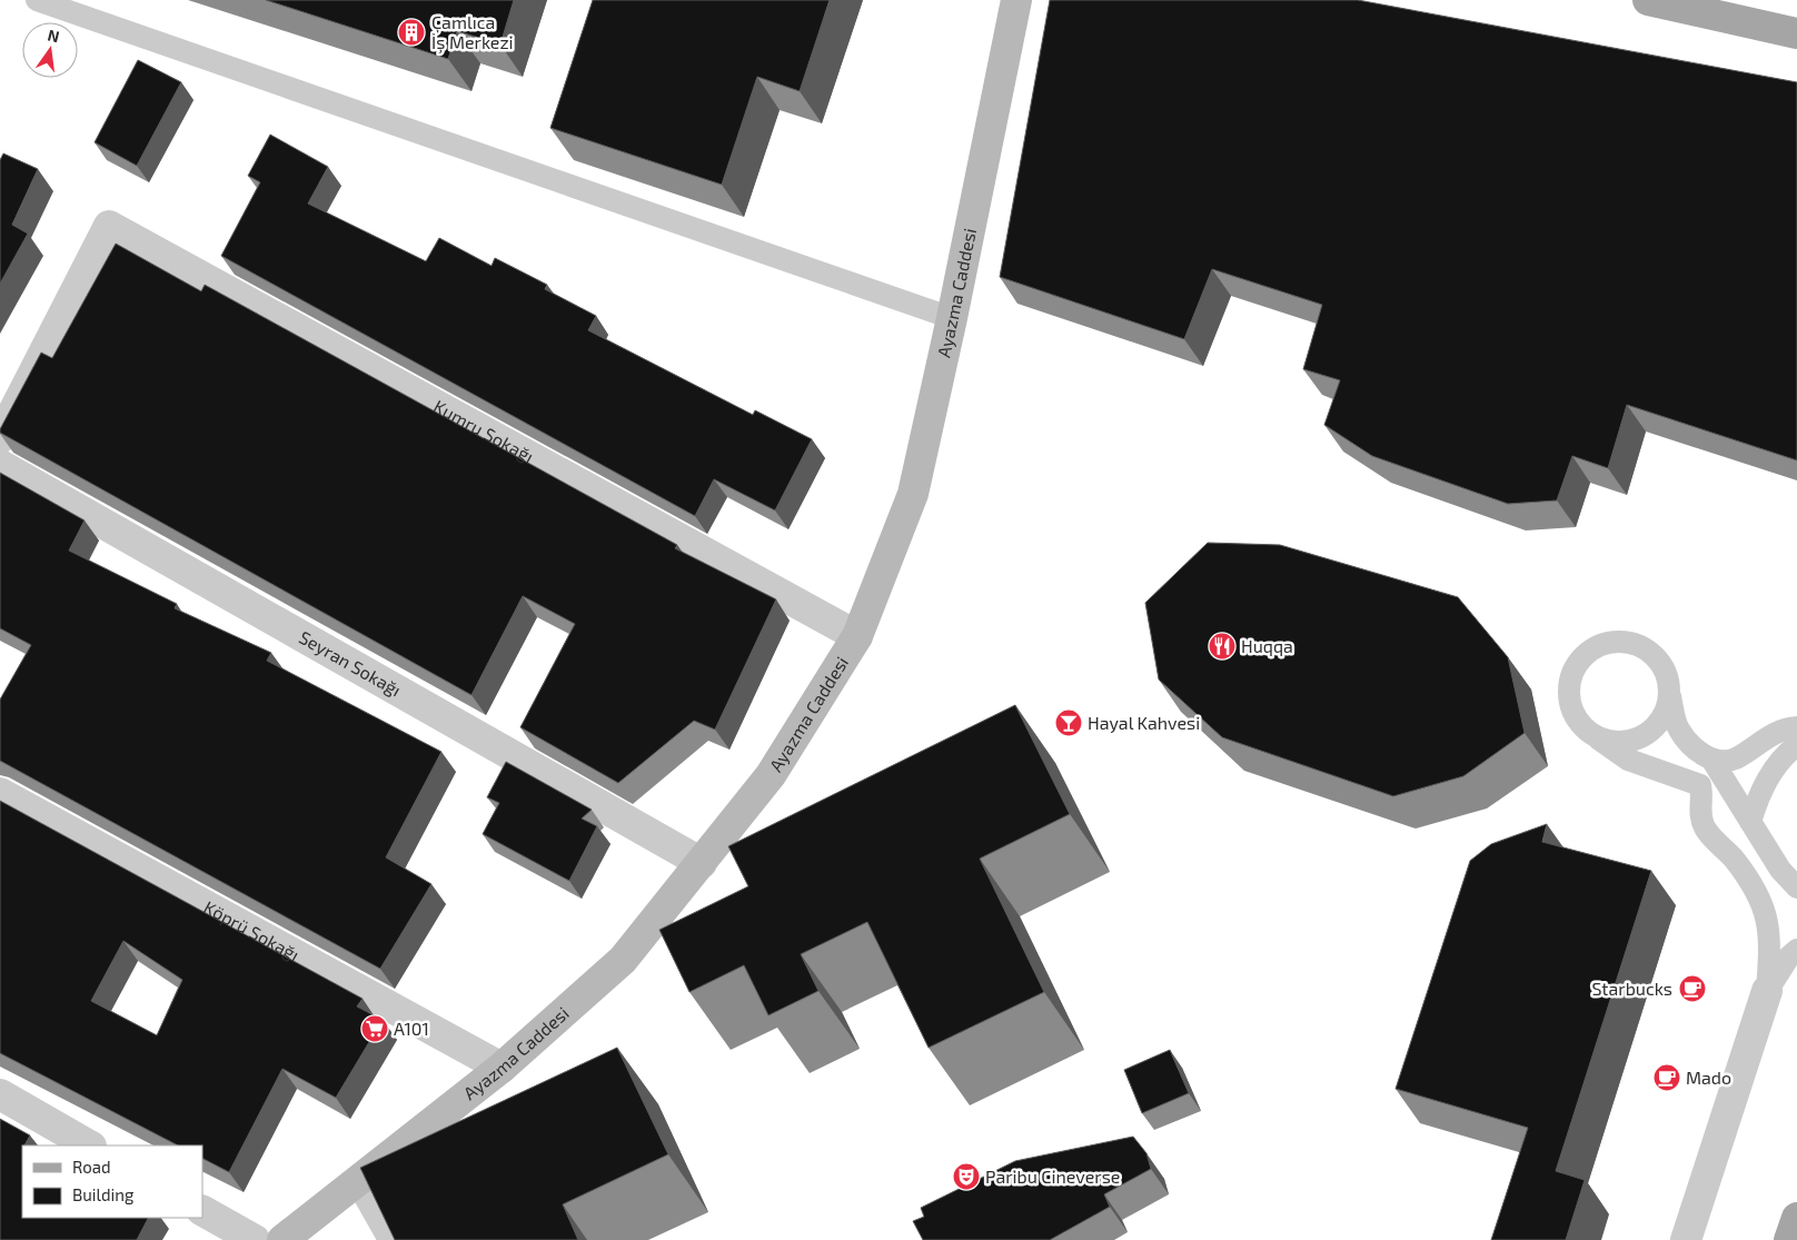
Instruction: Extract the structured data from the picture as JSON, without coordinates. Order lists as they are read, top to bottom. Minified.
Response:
{"streets":{"street":["Ayazma Caddesi","Kumru Sokağı","Seyran Sokağı","Köprü Sokağı"]},"crossings":[["Ayazma Caddesi","Kumru Sokağı"],["Ayazma Caddesi","Seyran Sokağı"],["Ayazma Caddesi","Köprü Sokağı"]],"places":{"building":["Çamlıca İş Merkezi"],"restaurant":["Huqqa"],"bar":["Hayal Kahvesi"],"cafe":["Starbucks","Mado"],"supermarket":["A101"],"theatre":["Paribu Cineverse"]},"legend":["Road","Building"],"north":"top"}
